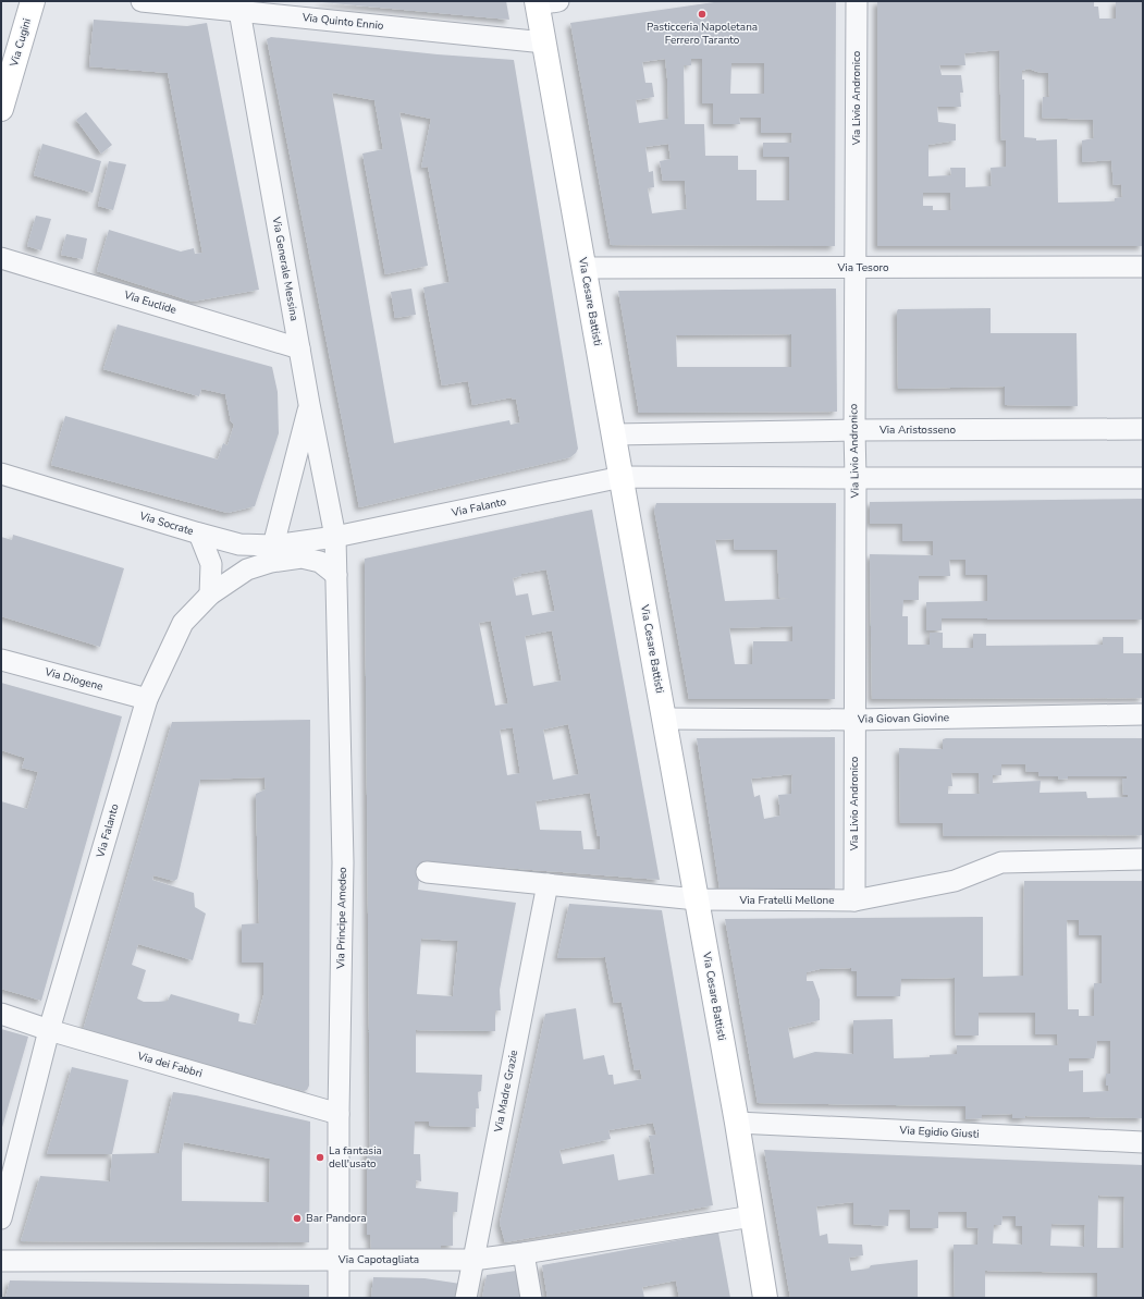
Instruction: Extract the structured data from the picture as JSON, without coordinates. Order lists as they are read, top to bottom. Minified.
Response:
{"streets":{"main road":["Via Cugini","Via Cesare Battisti"],"street":["Via Quinto Ennio","Via Livio Andronico","Via Tesoro","Via Generale Messina","Via Euclide","Via Aristosseno","Via Falanto","Via Socrate","Via Diogene","Via Giovan Giovine","Via Fratelli Mellone","Via Principe Amedeo","Via dei Fabbri","Via Madre Grazie","Via Egidio Giusti","Via Capotagliata"]},"crossings":[["Via Quinto Ennio","Via Generale Messina"],["Via Quinto Ennio","Via Cesare Battisti"],["Via Livio Andronico","Via Tesoro"],["Via Livio Andronico","Via Aristosseno"],["Via Livio Andronico","Via Giovan Giovine"],["Via Livio Andronico","Via Fratelli Mellone"],["Via Tesoro","Via Cesare Battisti"],["Via Generale Messina","Via Euclide"],["Via Generale Messina","Via Falanto"],["Via Generale Messina","Via Socrate"],["Via Generale Messina","Via Principe Amedeo"],["Via Cesare Battisti","Via Aristosseno"],["Via Cesare Battisti","Via Falanto"],["Via Cesare Battisti","Via Giovan Giovine"],["Via Cesare Battisti","Via Fratelli Mellone"],["Via Cesare Battisti","Via Egidio Giusti"],["Via Cesare Battisti","Via Capotagliata"],["Via Falanto","Via Socrate"],["Via Falanto","Via Diogene"],["Via Falanto","Via Principe Amedeo"],["Via Falanto","Via dei Fabbri"],["Via Socrate","Via Principe Amedeo"],["Via Fratelli Mellone","Via Madre Grazie"],["Via Principe Amedeo","Via dei Fabbri"],["Via Principe Amedeo","Via Capotagliata"],["Via Madre Grazie","Via Capotagliata"]],"places":["Pasticceria Napoletana Ferrero Taranto","La fantasia dell'usato","Bar Pandora"]}
